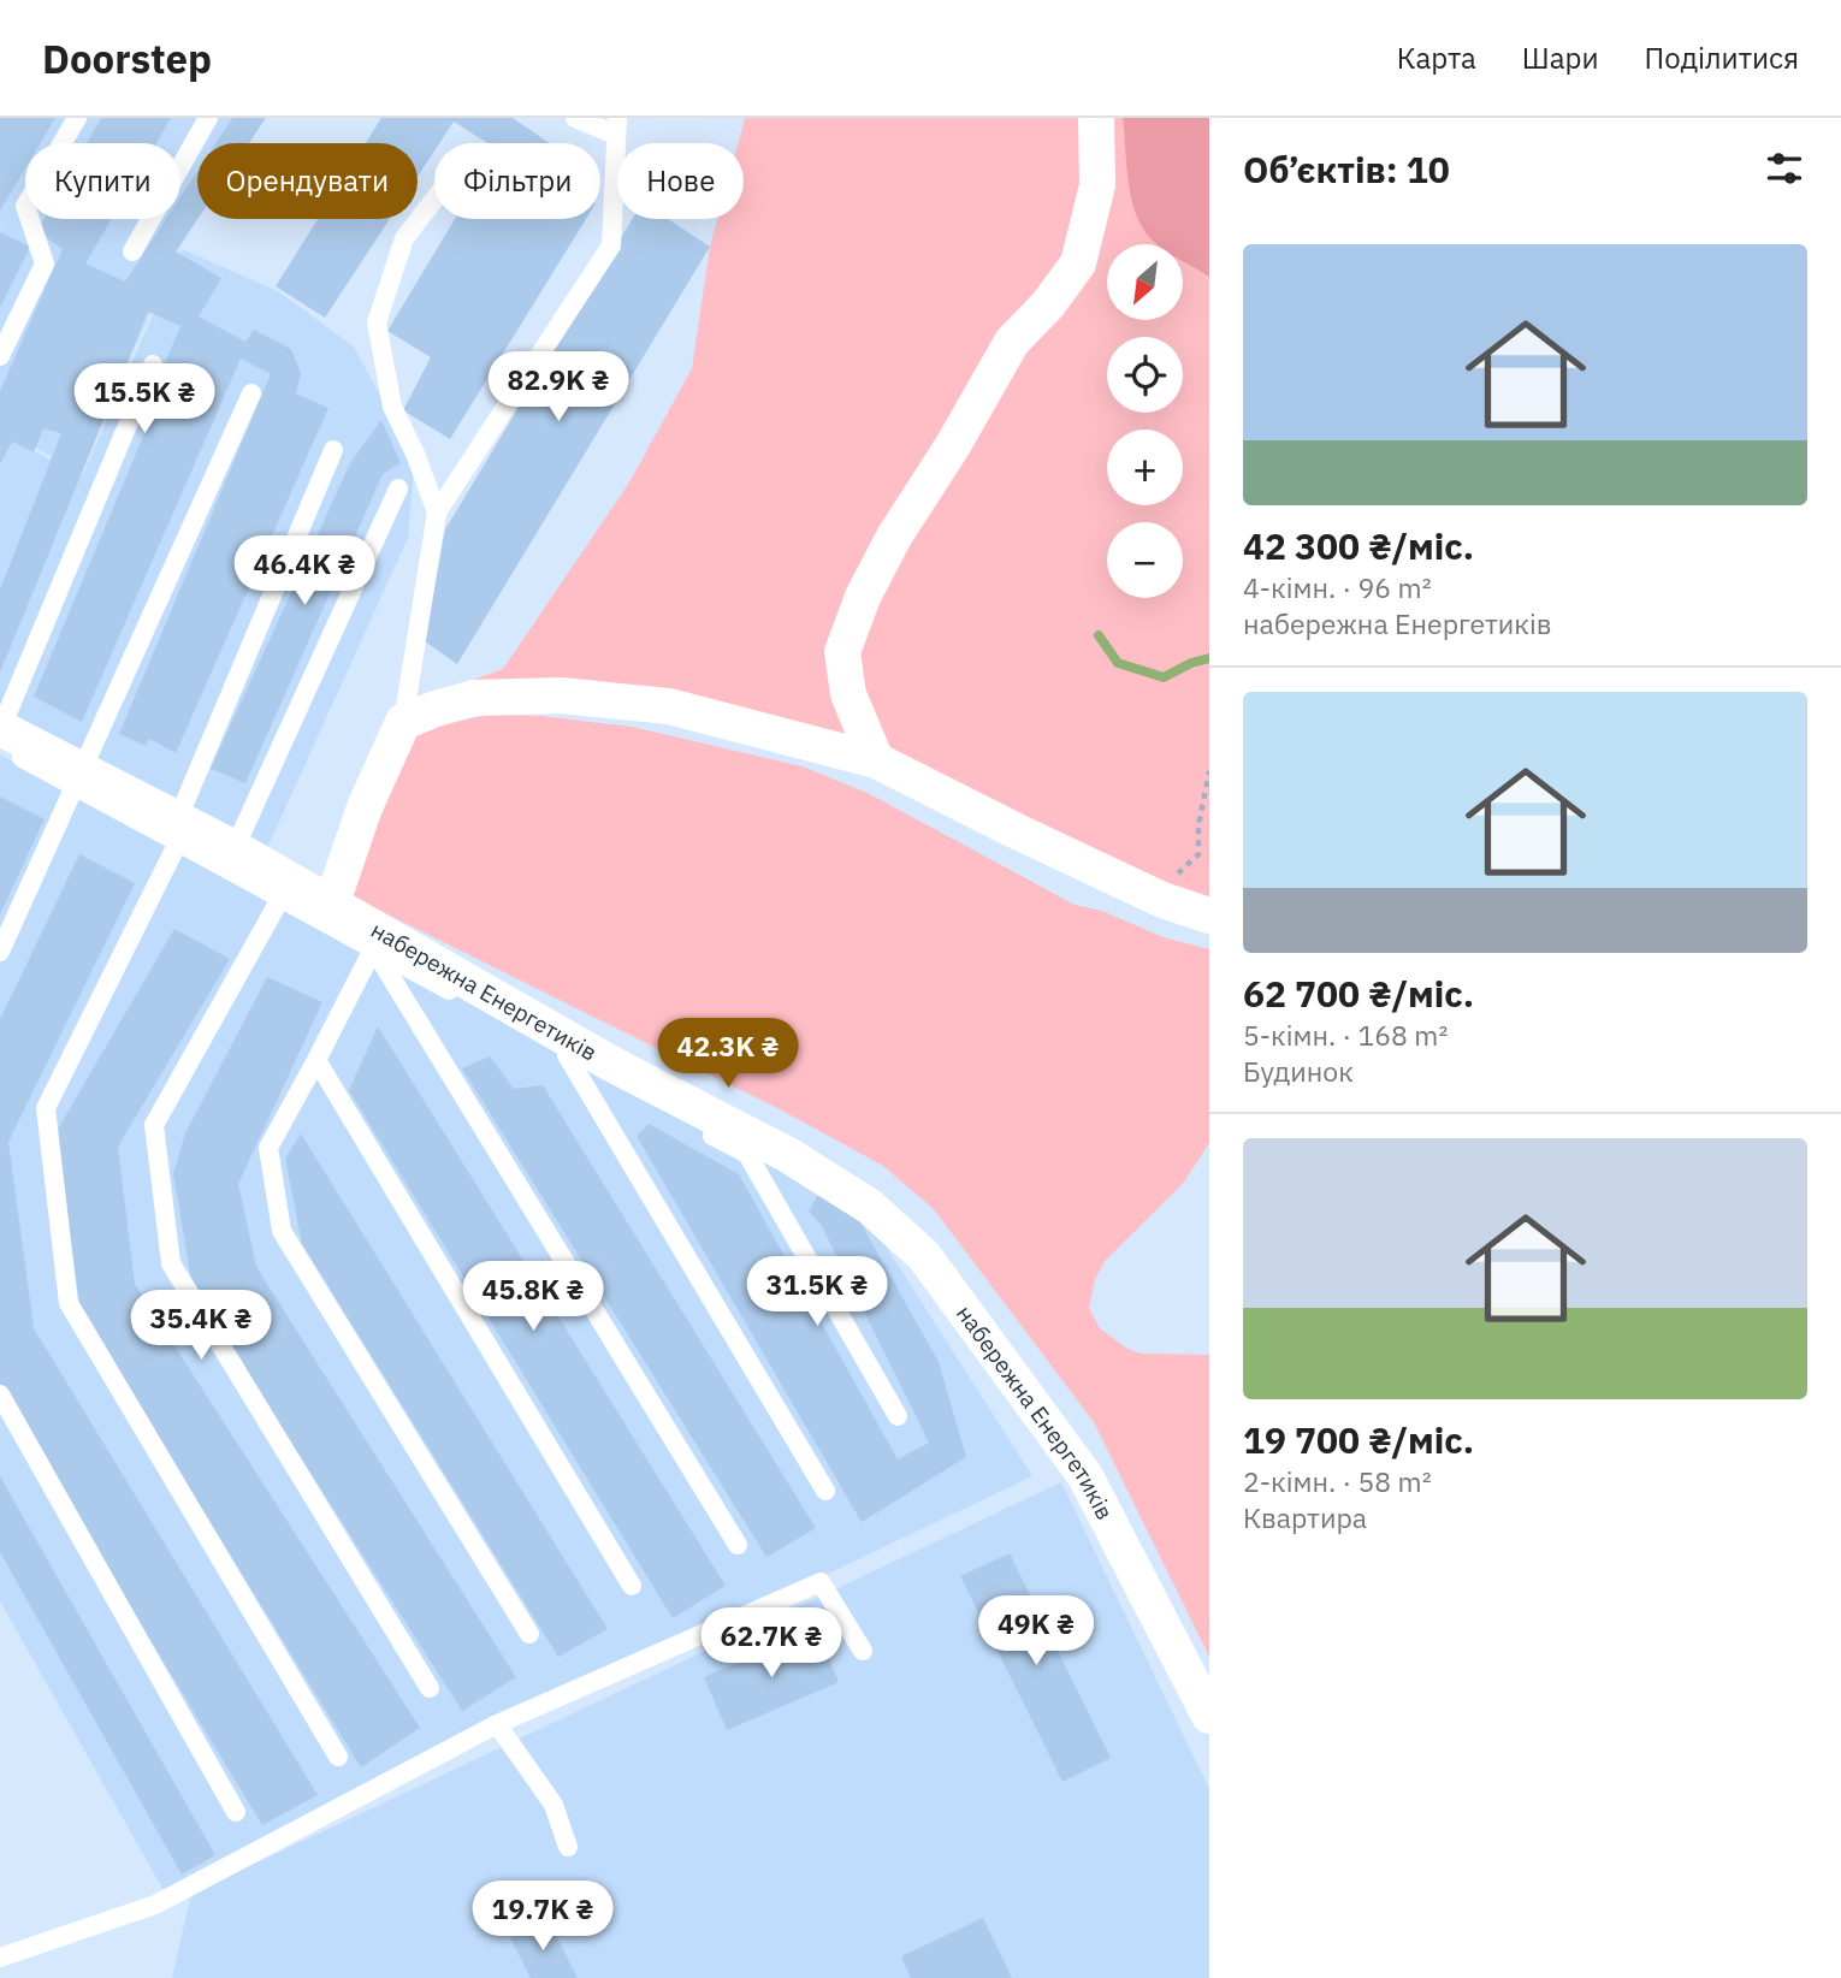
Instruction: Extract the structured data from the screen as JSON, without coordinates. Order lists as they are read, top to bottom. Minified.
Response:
{"streets":{"street":["набережна Енергетиків"]},"north":"bottom left","page":{"header":"Doorstep","nav":["Карта","Шари","Поділитися"],"heading":"Об’єктів: 10","chip":["Купити","Орендувати","Фільтри","Нове"],"list":[{"name":"42 300 ₴/міс.","note":"4-кімн. · 96 m² · набережна Енергетиків"},{"name":"62 700 ₴/міс.","note":"5-кімн. · 168 m² · Будинок"},{"name":"19 700 ₴/міс.","note":"2-кімн. · 58 m² · Квартира"}],"map_buttons":["+","−"],"price":["82.9K ₴","15.5K ₴","46.4K ₴","42.3K ₴","31.5K ₴","45.8K ₴","35.4K ₴","49K ₴","62.7K ₴","19.7K ₴"]}}
